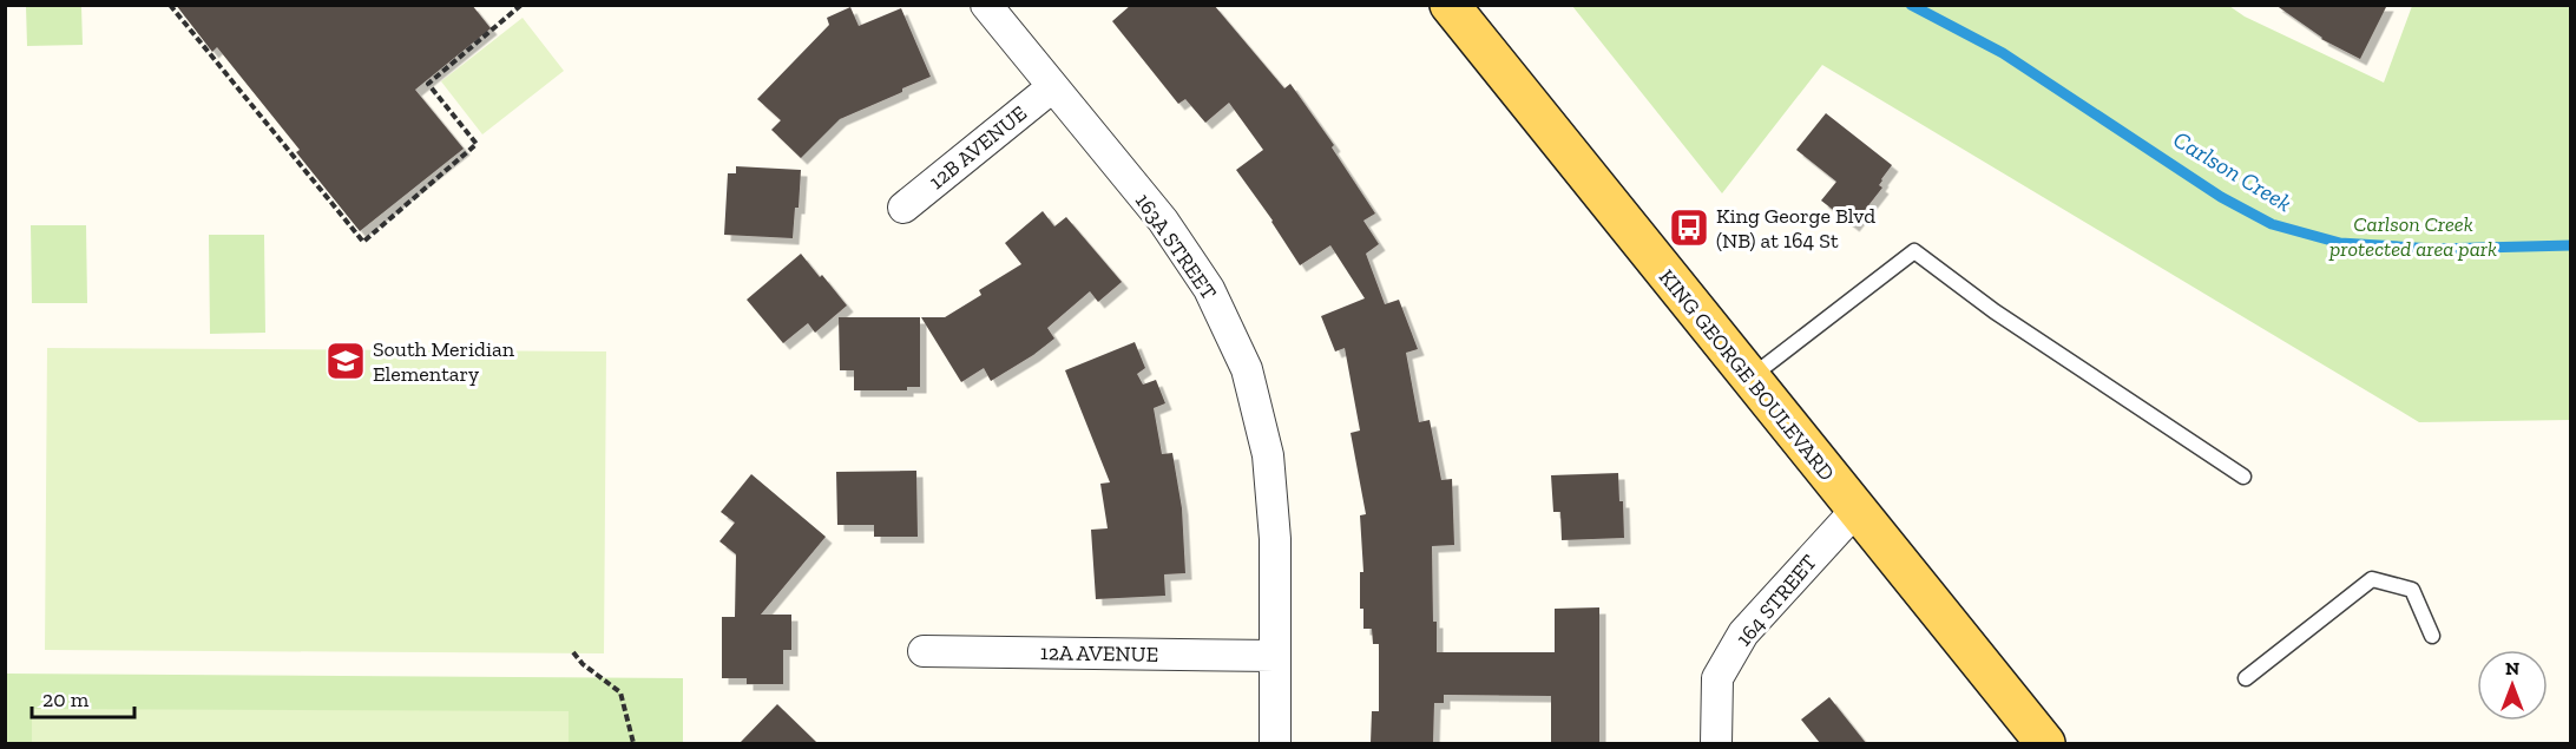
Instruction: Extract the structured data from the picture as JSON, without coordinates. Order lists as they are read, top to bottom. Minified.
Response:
{"streets":{"main road":["KING GEORGE BOULEVARD"],"street":["12B AVENUE","163A STREET","164 STREET","12A AVENUE"]},"crossings":[["12B AVENUE","163A STREET"],["163A STREET","12A AVENUE"],["KING GEORGE BOULEVARD","164 STREET"]],"water":["Carlson Creek"],"parks":["Carlson Creek protected area park"],"places":{"bus stop":["King George Blvd (NB) at 164 St"],"school or university":["South Meridian Elementary"]},"scale_bar":"20 m","north":"top"}
